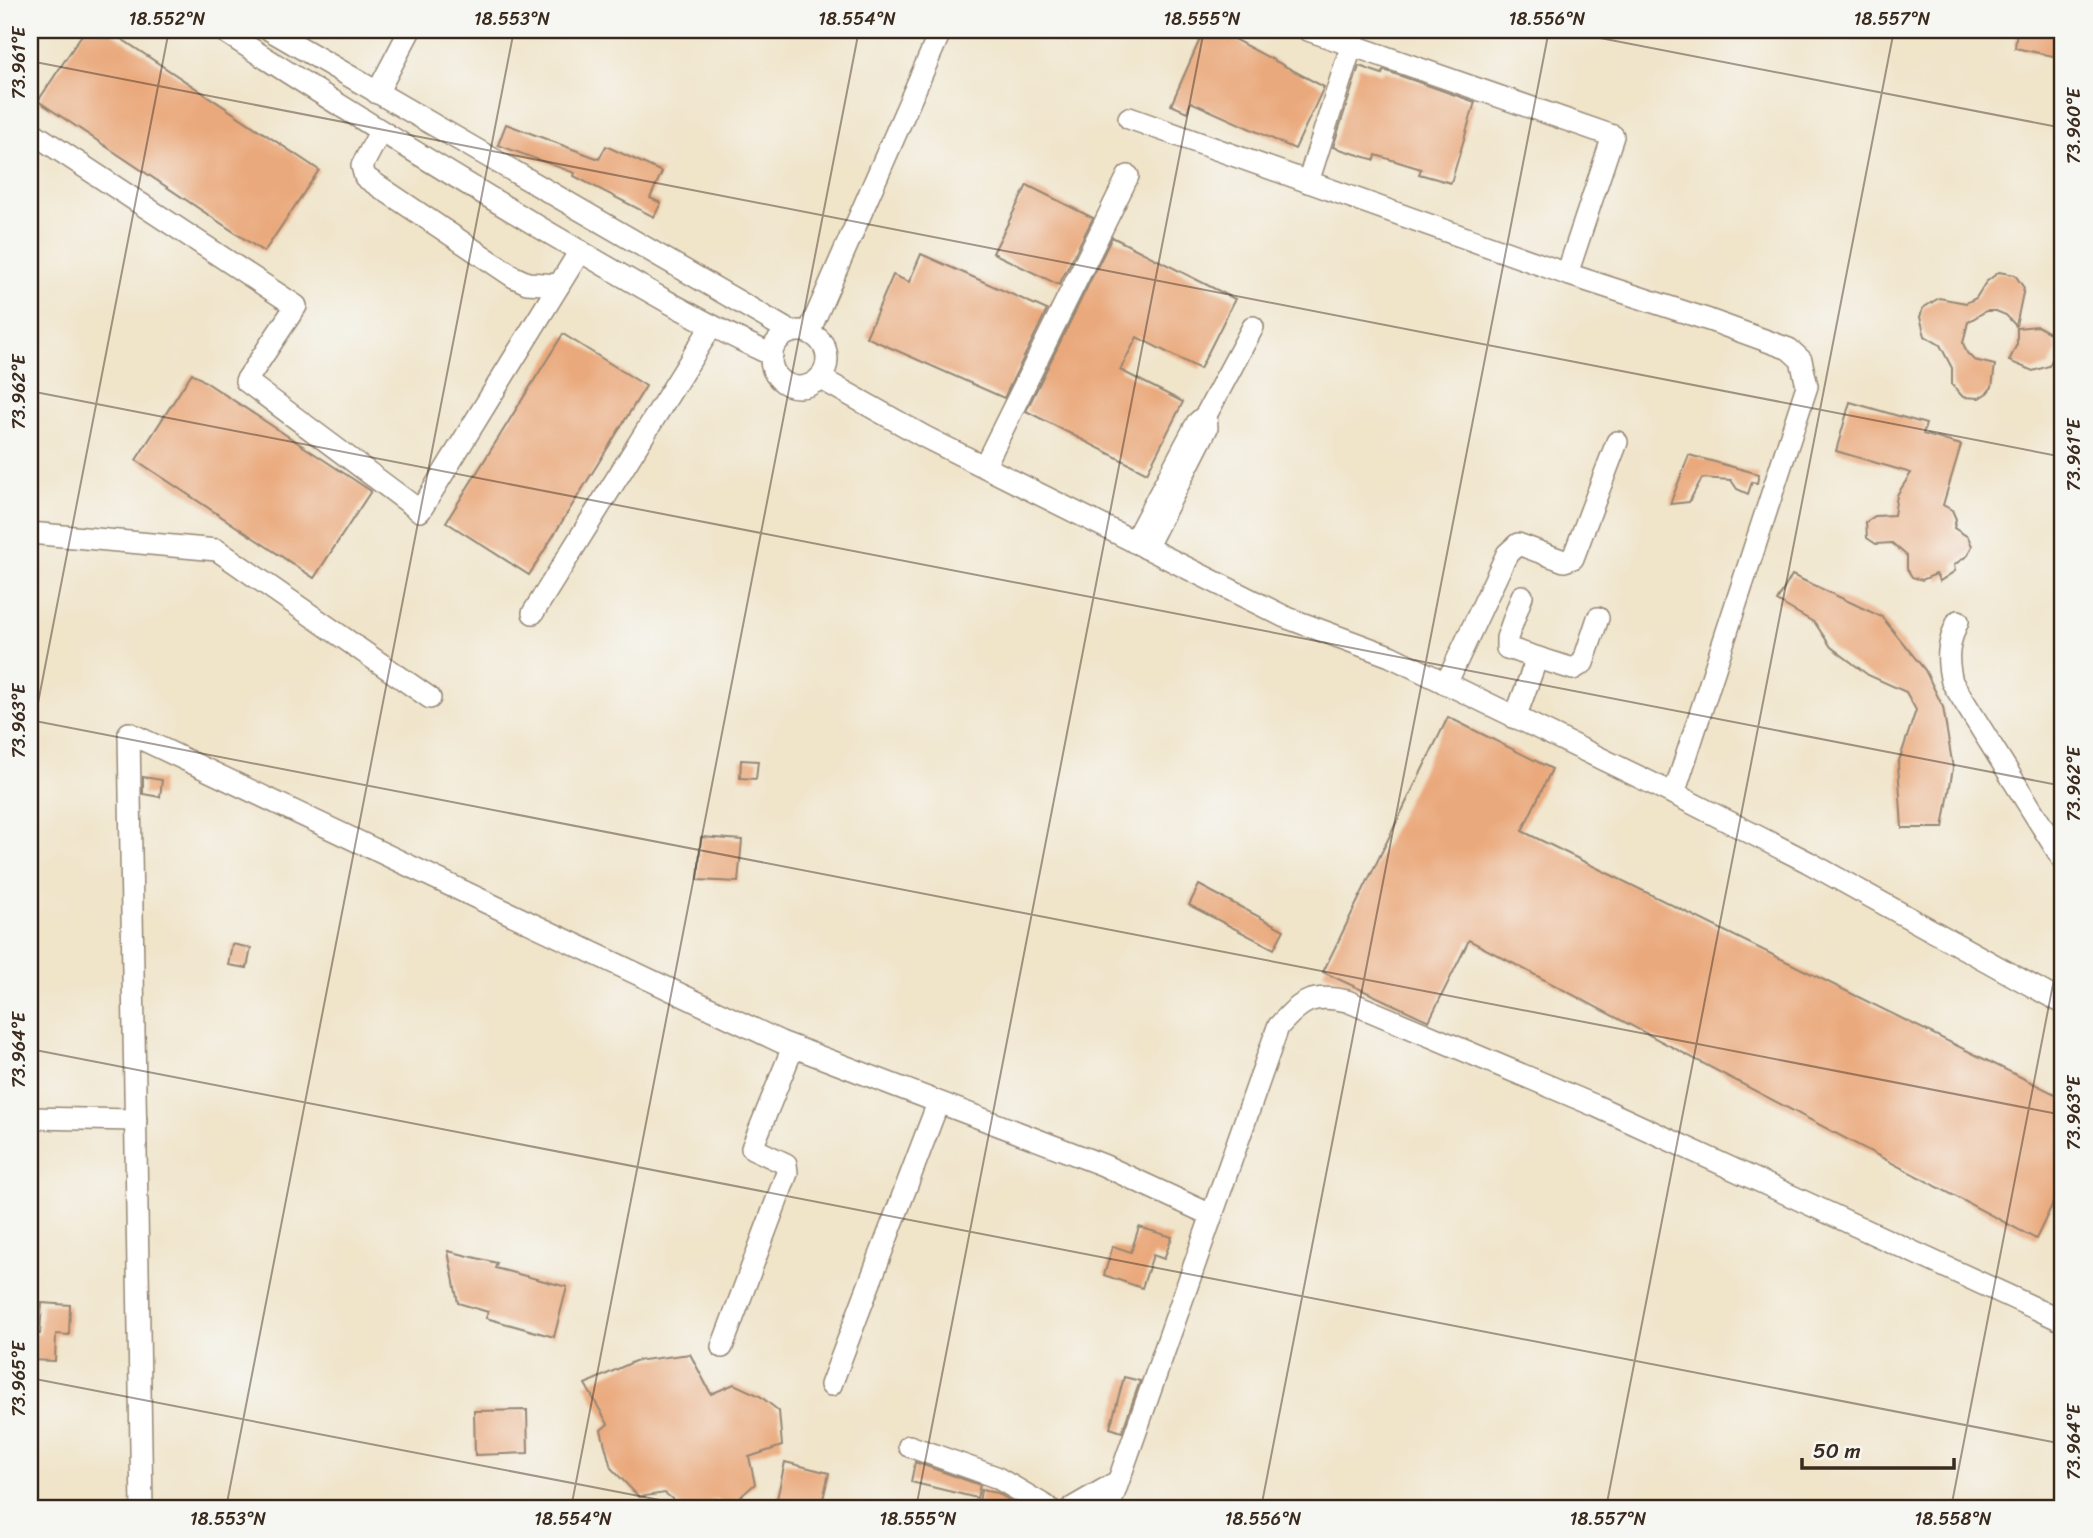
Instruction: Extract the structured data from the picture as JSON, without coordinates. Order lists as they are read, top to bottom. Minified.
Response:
{"scale_bar":"50 m","coordinates":["18.552°N","18.553°N","18.554°N","18.555°N","18.556°N","18.557°N","73.961°E","73.960°E","73.962°E","73.963°E","73.964°E","73.965°E","18.558°N"]}
